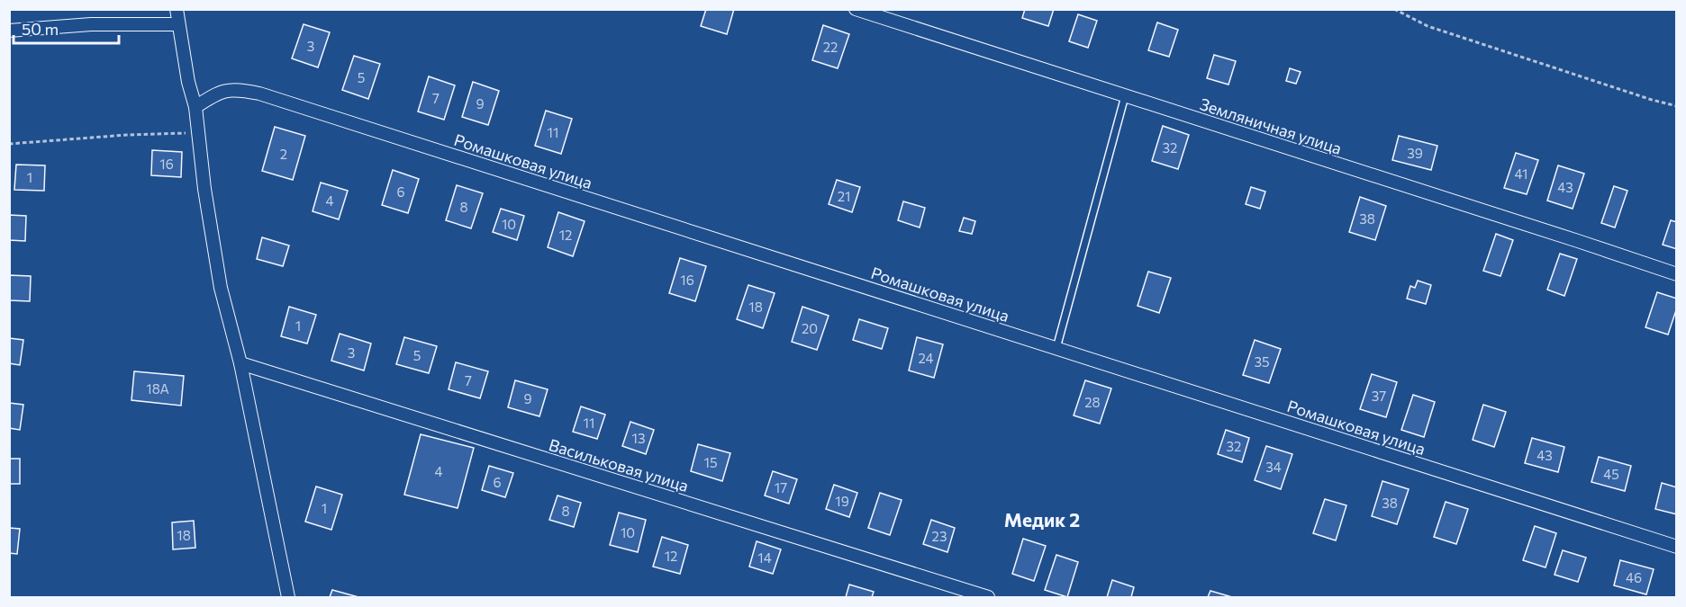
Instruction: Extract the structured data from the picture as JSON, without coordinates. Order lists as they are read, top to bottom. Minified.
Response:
{"streets":{"street":["Земляничная улица","Ромашковая улица","Васильковая улица"]},"districts":["Медик 2"],"house_numbers":["3","22","5","7","9","11","32","39","2","16","41","1","43","6","21","4","8","38","10","12","16","18","1","20","3","5","24","35","7","18А","37","9","28","11","13","32","43","15","34","4","45","6","17","19","38","1","8","10","18","23","12","14","46"],"scale_bar":"50 m"}
